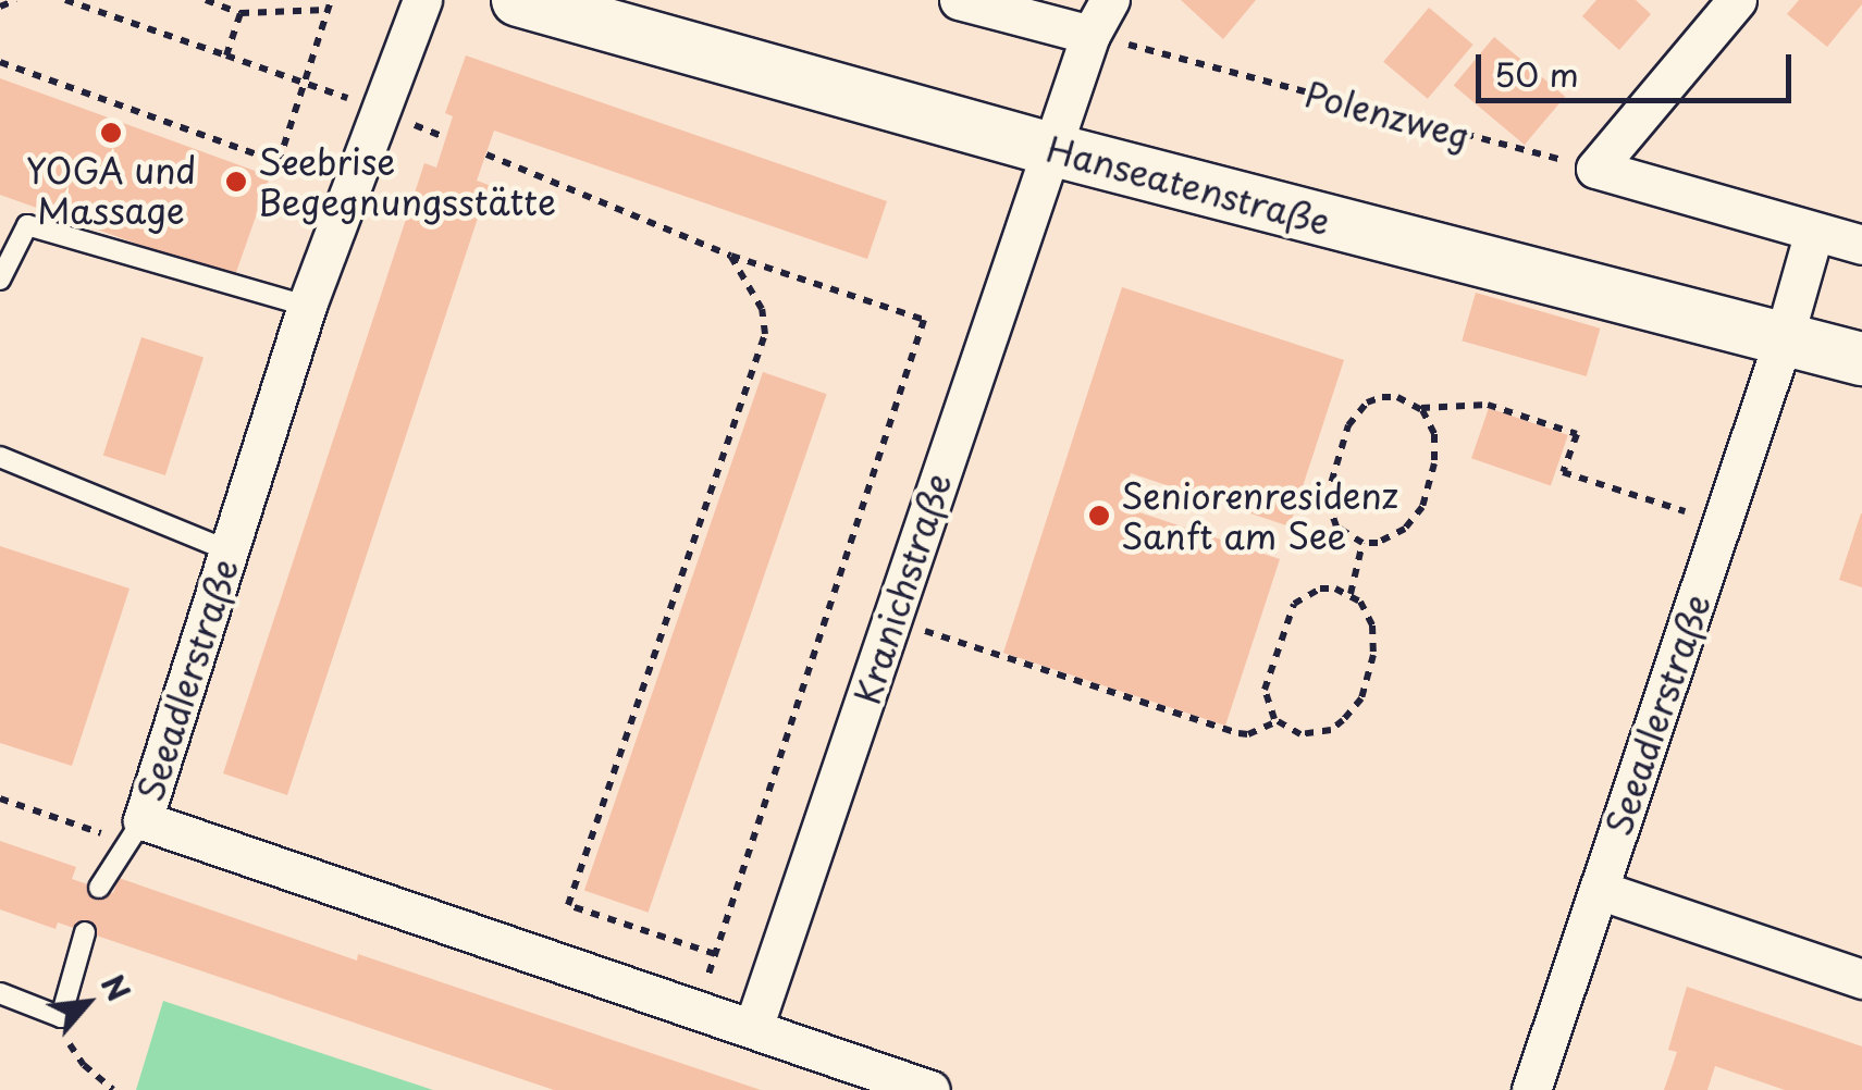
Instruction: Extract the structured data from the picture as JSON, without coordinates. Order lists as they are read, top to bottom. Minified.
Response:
{"streets":{"street":["Hanseatenstraße","Kranichstraße","Seeadlerstraße"],"path":["Polenzweg"]},"crossings":[["Polenzweg","Kranichstraße"],["Hanseatenstraße","Kranichstraße"],["Hanseatenstraße","Seeadlerstraße"],["Kranichstraße","Seeadlerstraße"]],"places":["YOGA und Massage","Seebrise Begegnungsstätte","Seniorenresidenz Sanft am See"],"scale_bar":"50 m","north":"top right"}
